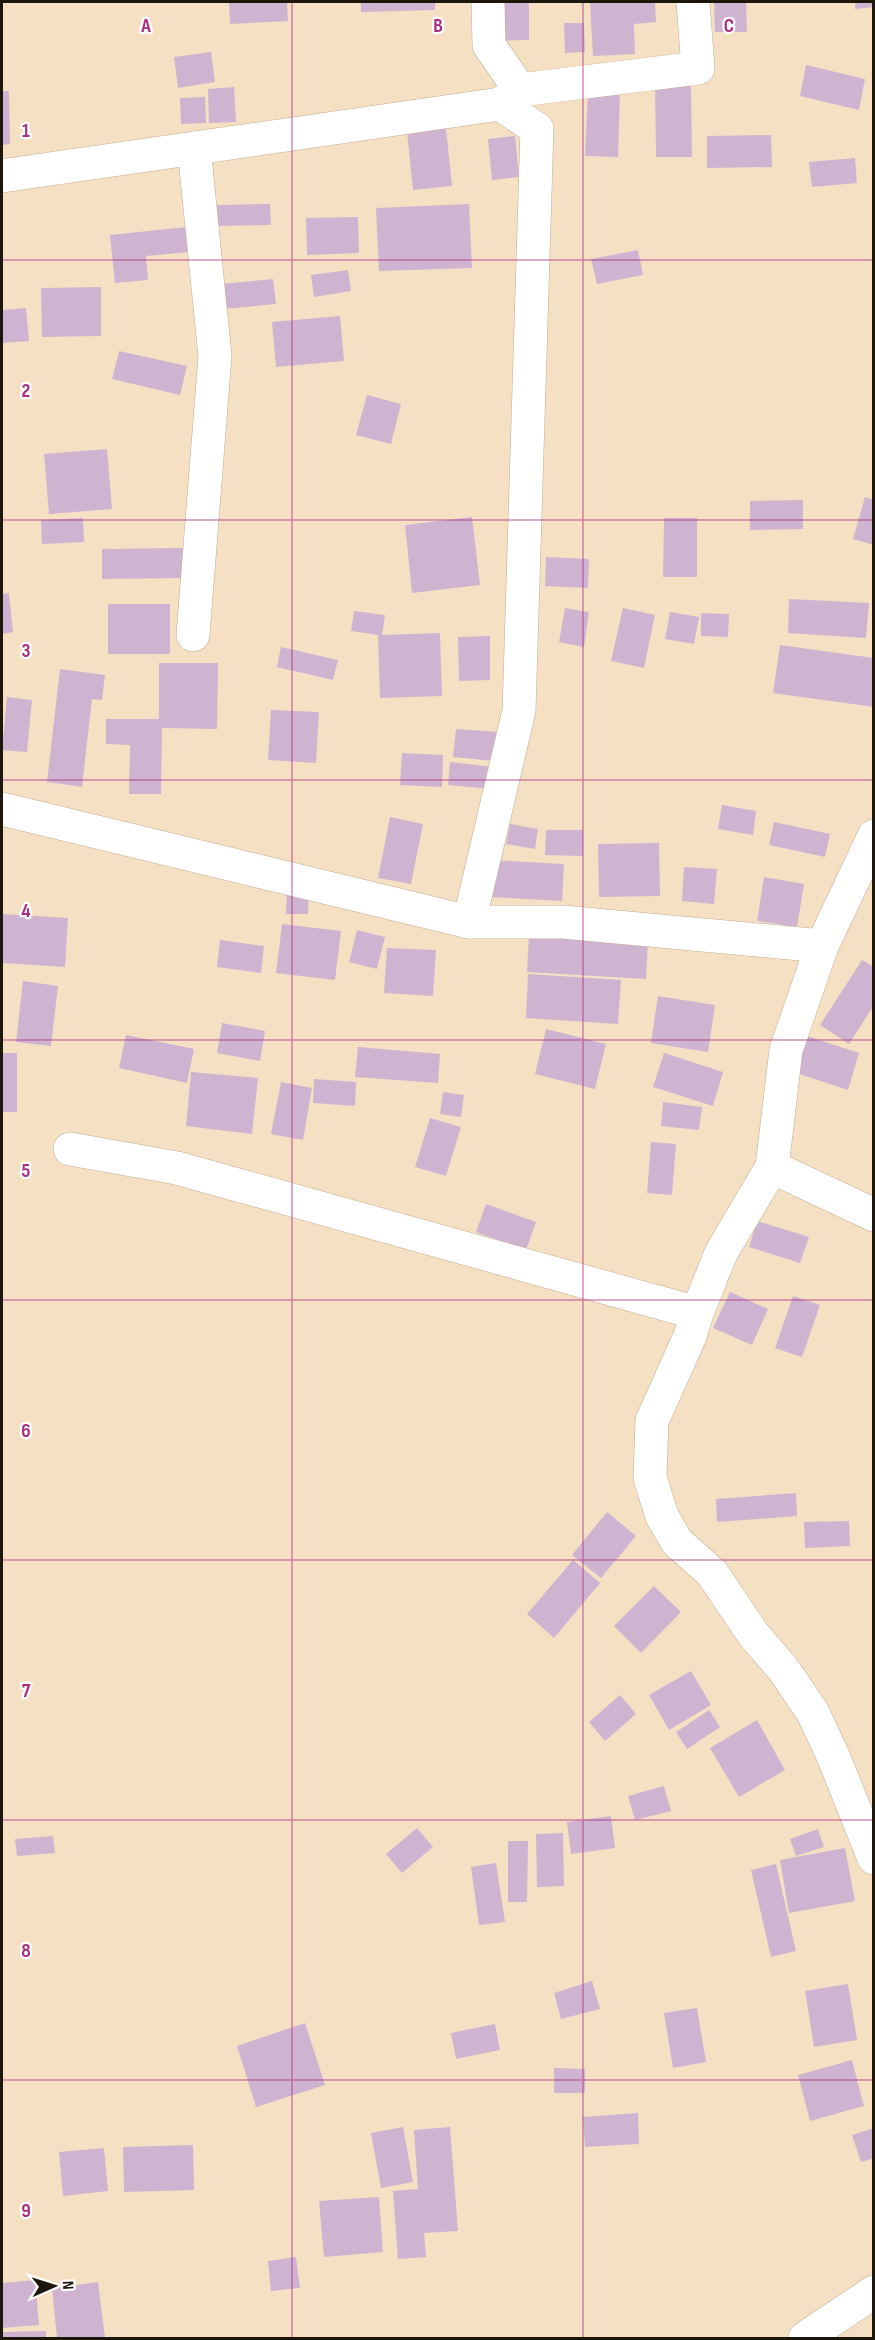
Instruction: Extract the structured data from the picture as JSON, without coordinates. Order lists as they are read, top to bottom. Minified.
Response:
{"north":"right","grid":{"columns":["A","B","C"],"rows":["1","2","3","4","5","6","7","8","9"]}}
